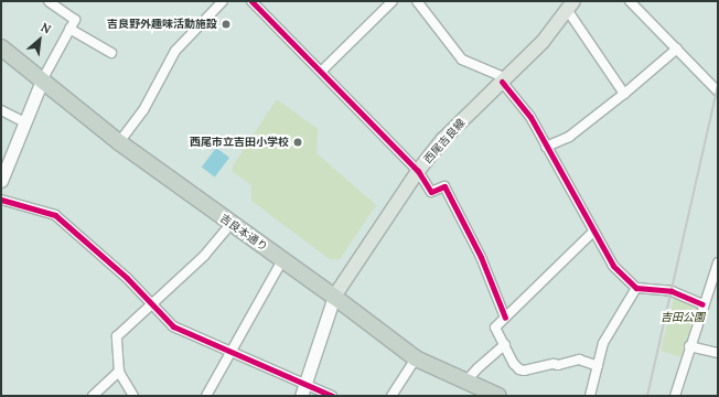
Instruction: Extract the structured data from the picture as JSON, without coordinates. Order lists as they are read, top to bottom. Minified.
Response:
{"streets":{"highway":["吉良本通り"],"main road":["西尾吉良線"]},"crossings":[["西尾吉良線","吉良本通り"]],"parks":["吉田公園"],"places":["吉良野外趣味活動施設","西尾市立吉田小学校"],"north":"top right"}
